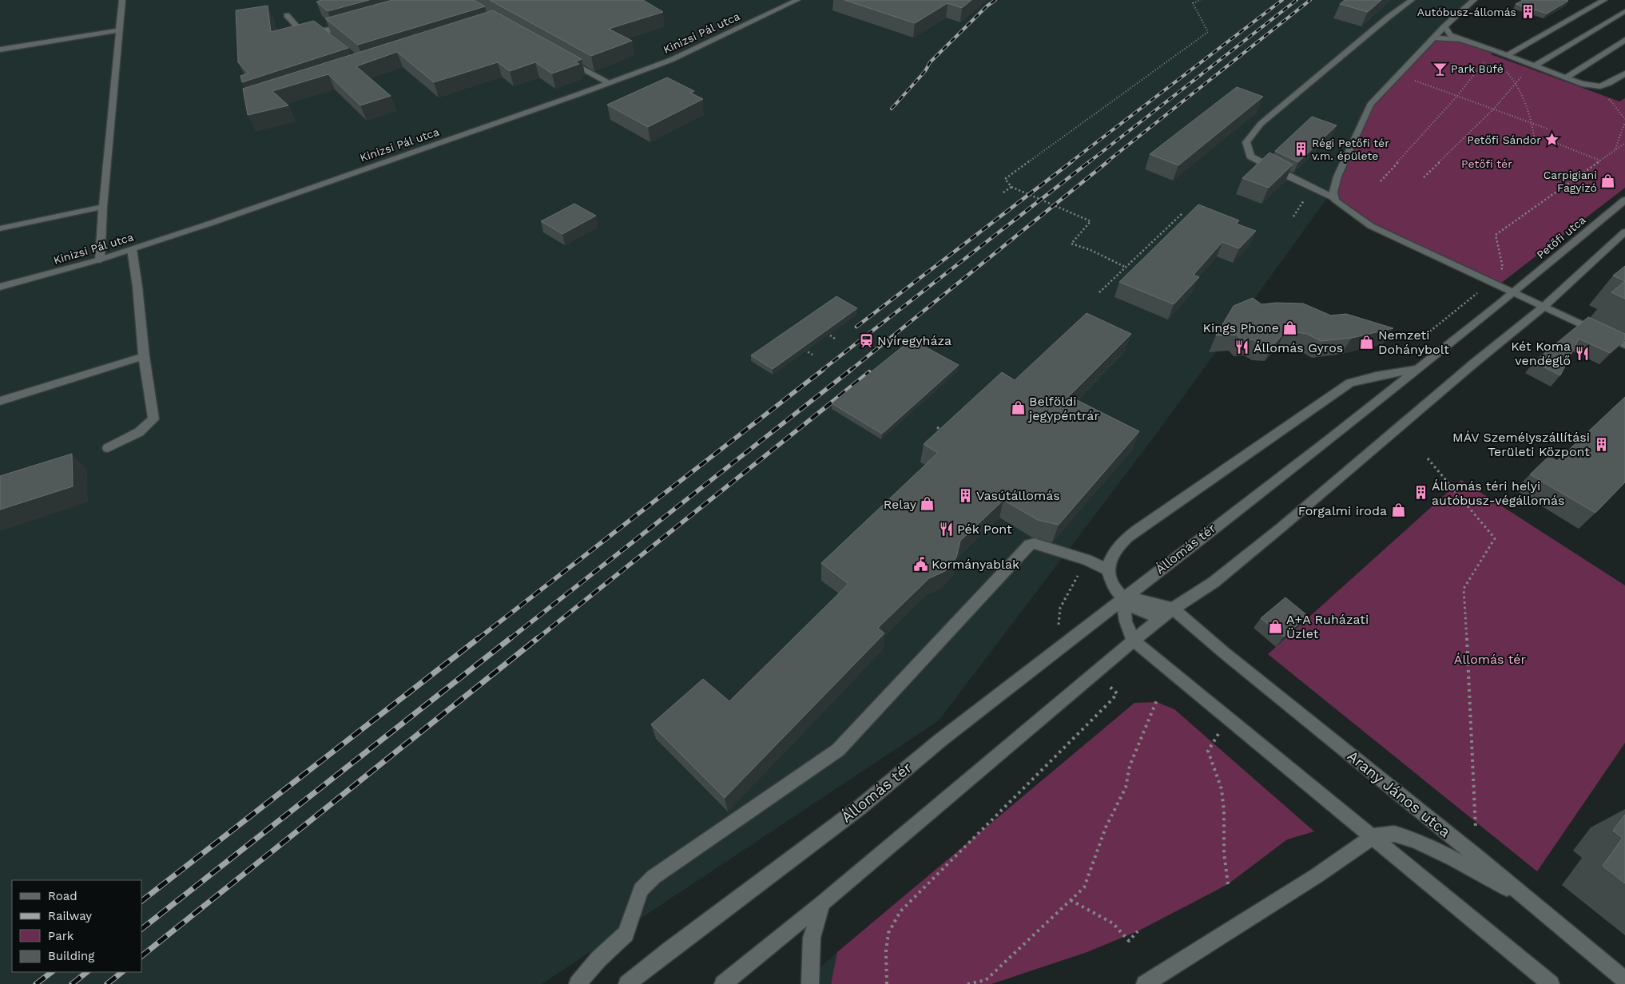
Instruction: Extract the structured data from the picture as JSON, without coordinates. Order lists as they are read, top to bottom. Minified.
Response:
{"streets":{"street":["Kinizsi Pál utca","Petőfi utca","Állomás tér","Arany János utca"]},"crossings":[["Petőfi utca","Állomás tér"]],"parks":["Petőfi tér","Állomás tér"],"places":{"building":["Autóbusz-állomás","Régi Petőfi tér v.m. épülete","MÁV Személyszállítási Területi Központ","Állomás téri helyi autóbusz-végállomás","Vasútállomás"],"bar":["Park Büfé"],"place":["Petőfi Sándor"],"shop":["Carpigiani Fagyizó","Kings Phone","Nemzeti Dohánybolt","Belföldi jegypéntrár","Relay","Forgalmi iroda","A+A Ruházati Üzlet"],"station":["Nyíregyháza"],"restaurant":["Állomás Gyros","Két Koma vendéglő","Pék Pont"],"public building":["Kormányablak"]},"legend":["Road","Railway","Park","Building"]}
